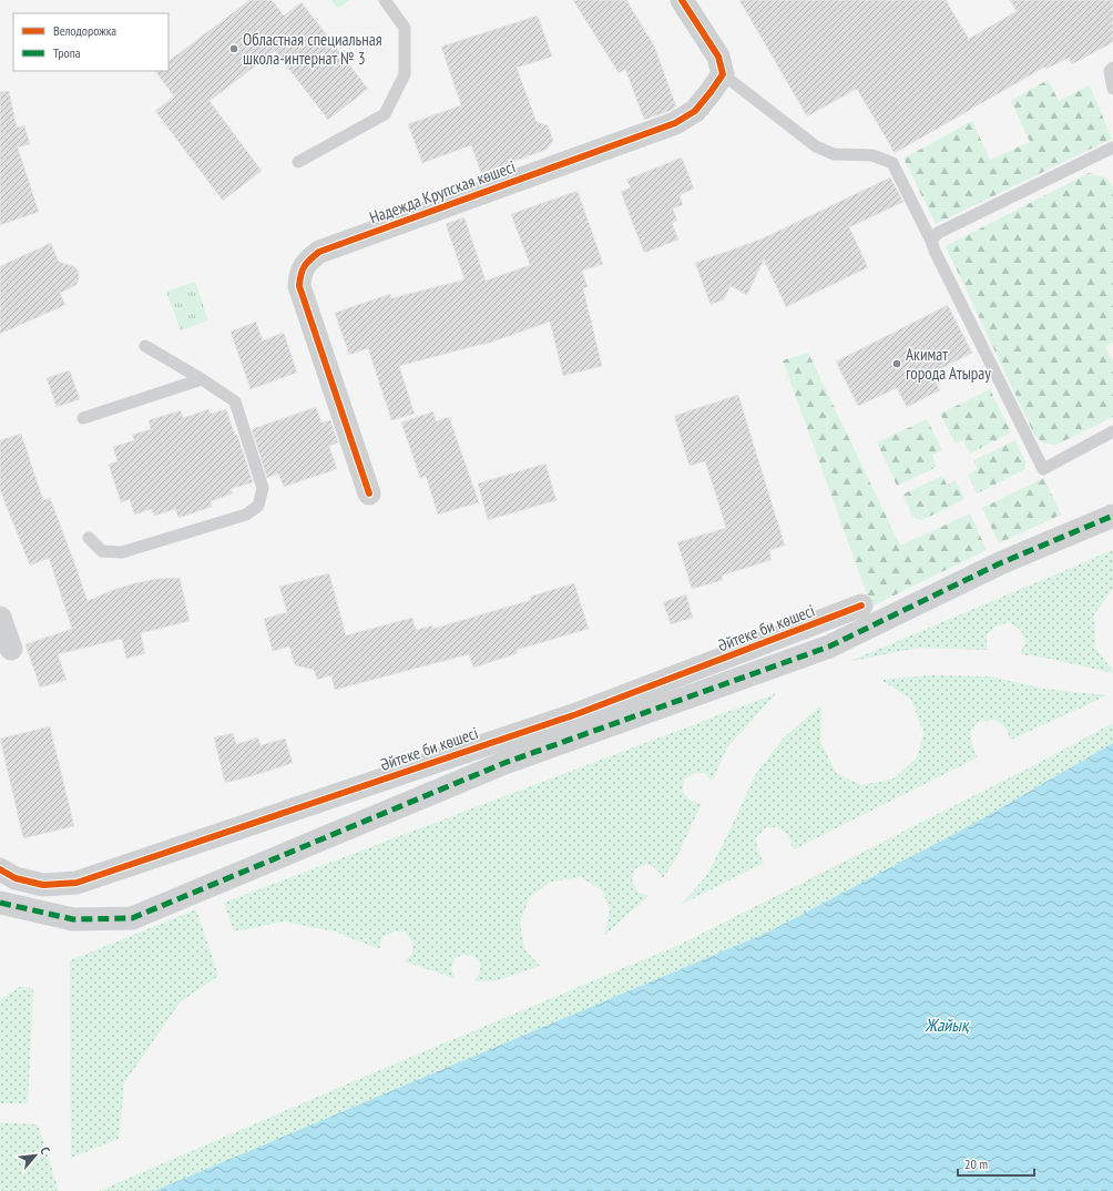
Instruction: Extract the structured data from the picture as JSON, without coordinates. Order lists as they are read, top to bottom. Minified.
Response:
{"streets":{"street":["Надежда Крупская көшесі","Әйтеке би көшесі"]},"water":["Жайық"],"places":["Областная специальная школа-интернат № 3","Акимат города Атырау"],"legend":["Велодорожка","Тропа"],"scale_bar":"20 m","north":"top right"}
